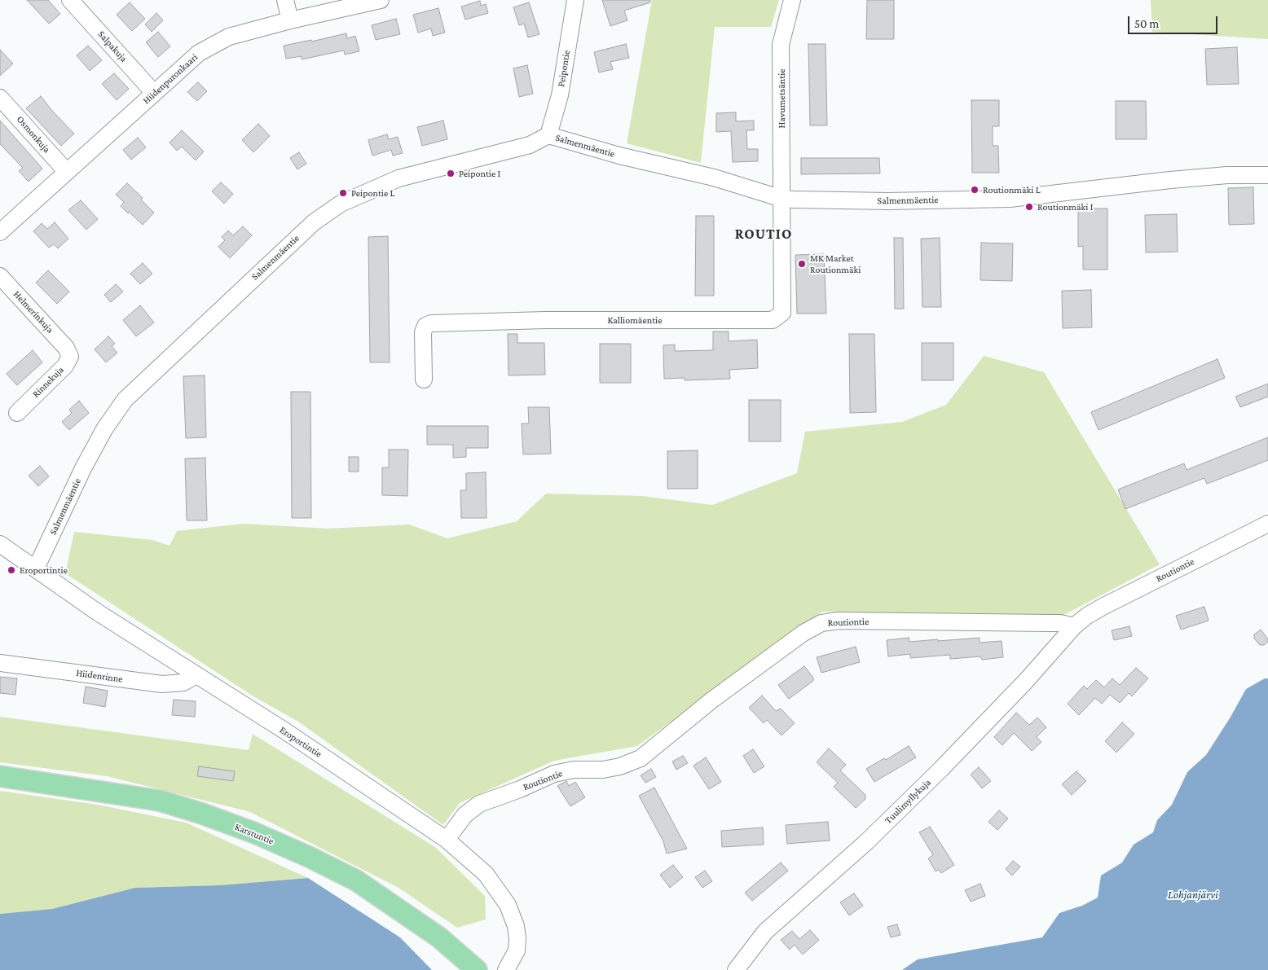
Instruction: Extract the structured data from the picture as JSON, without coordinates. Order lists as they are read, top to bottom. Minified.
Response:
{"streets":{"main road":["Karstuntie"],"street":["Salpakuja","Peipontie","Hiidenpuronkaari","Havumetsäntie","Osmonkuja","Salmenmäentie","Helmerinkuja","Kalliomäentie","Rinnekuja","Routiontie","Hiidenrinne","Eroportintie","Tuulimyllykuja"]},"crossings":[["Salpakuja","Hiidenpuronkaari"],["Peipontie","Salmenmäentie"],["Hiidenpuronkaari","Osmonkuja"],["Havumetsäntie","Salmenmäentie"],["Havumetsäntie","Kalliomäentie"],["Salmenmäentie","Kalliomäentie"],["Salmenmäentie","Eroportintie"],["Helmerinkuja","Rinnekuja"],["Routiontie","Eroportintie"],["Routiontie","Tuulimyllykuja"],["Hiidenrinne","Eroportintie"]],"districts":["ROUTIO"],"water":["Lohjanjärvi"],"places":["Peipontie I","Routionmäki L","Peipontie L","Routionmäki I","MK Market Routionmäki","Eroportintie"],"scale_bar":"50 m"}
